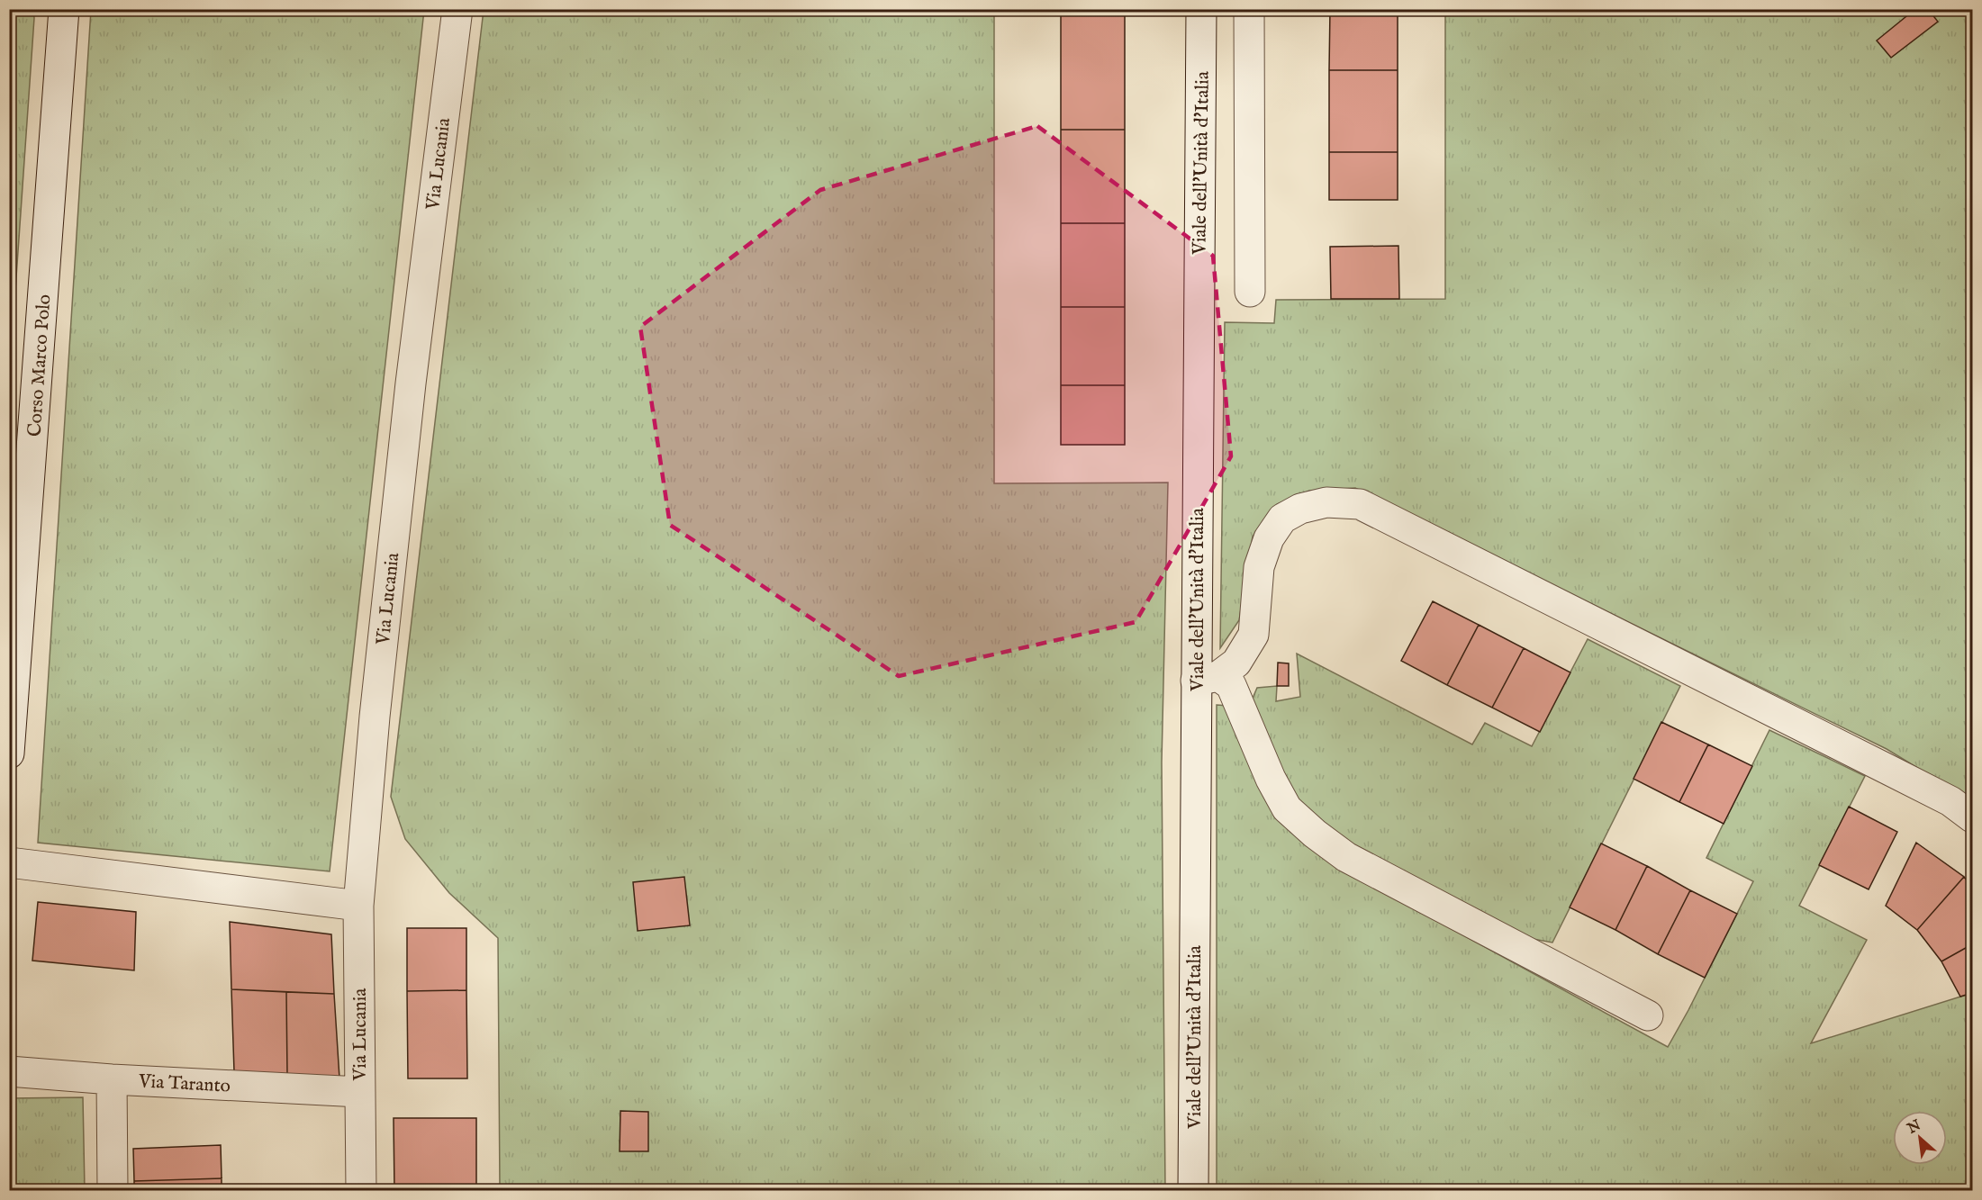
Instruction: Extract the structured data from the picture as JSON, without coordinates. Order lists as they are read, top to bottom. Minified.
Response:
{"streets":{"street":["Viale dell'Unità d'Italia","Via Lucania","Corso Marco Polo","Via Taranto"]},"crossings":[["Via Lucania","Via Taranto"]],"north":"top left"}
